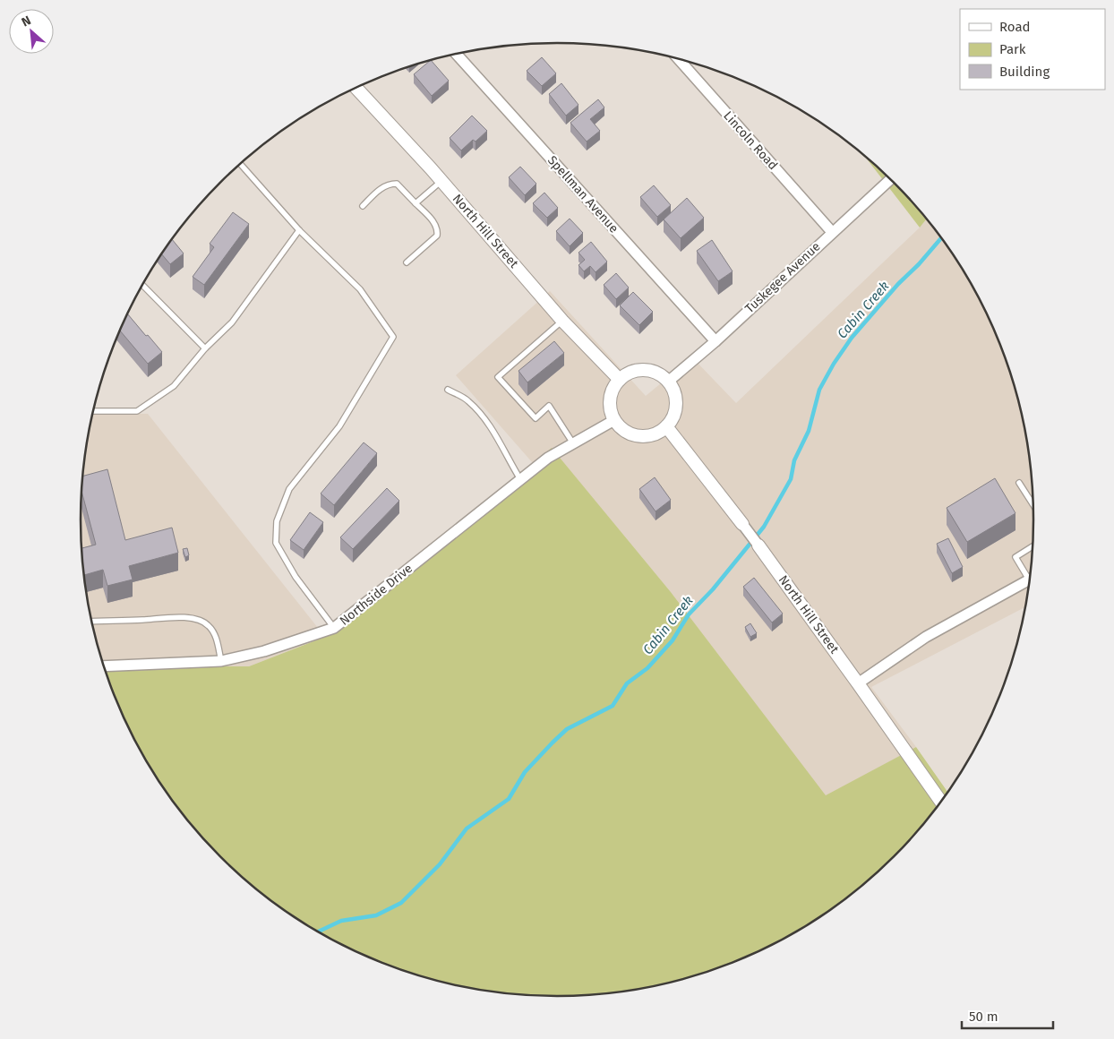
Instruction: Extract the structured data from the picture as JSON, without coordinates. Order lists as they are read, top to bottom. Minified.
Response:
{"streets":{"street":["Lincoln Road","Spellman Avenue","North Hill Street","Tuskegee Avenue","Northside Drive"]},"crossings":[["Lincoln Road","Tuskegee Avenue"],["Spellman Avenue","Tuskegee Avenue"],["North Hill Street","Tuskegee Avenue"],["North Hill Street","Northside Drive"],["Tuskegee Avenue","Northside Drive"]],"water":["Cabin Creek"],"legend":["Road","Park","Building"],"scale_bar":"50 m","north":"top left"}
